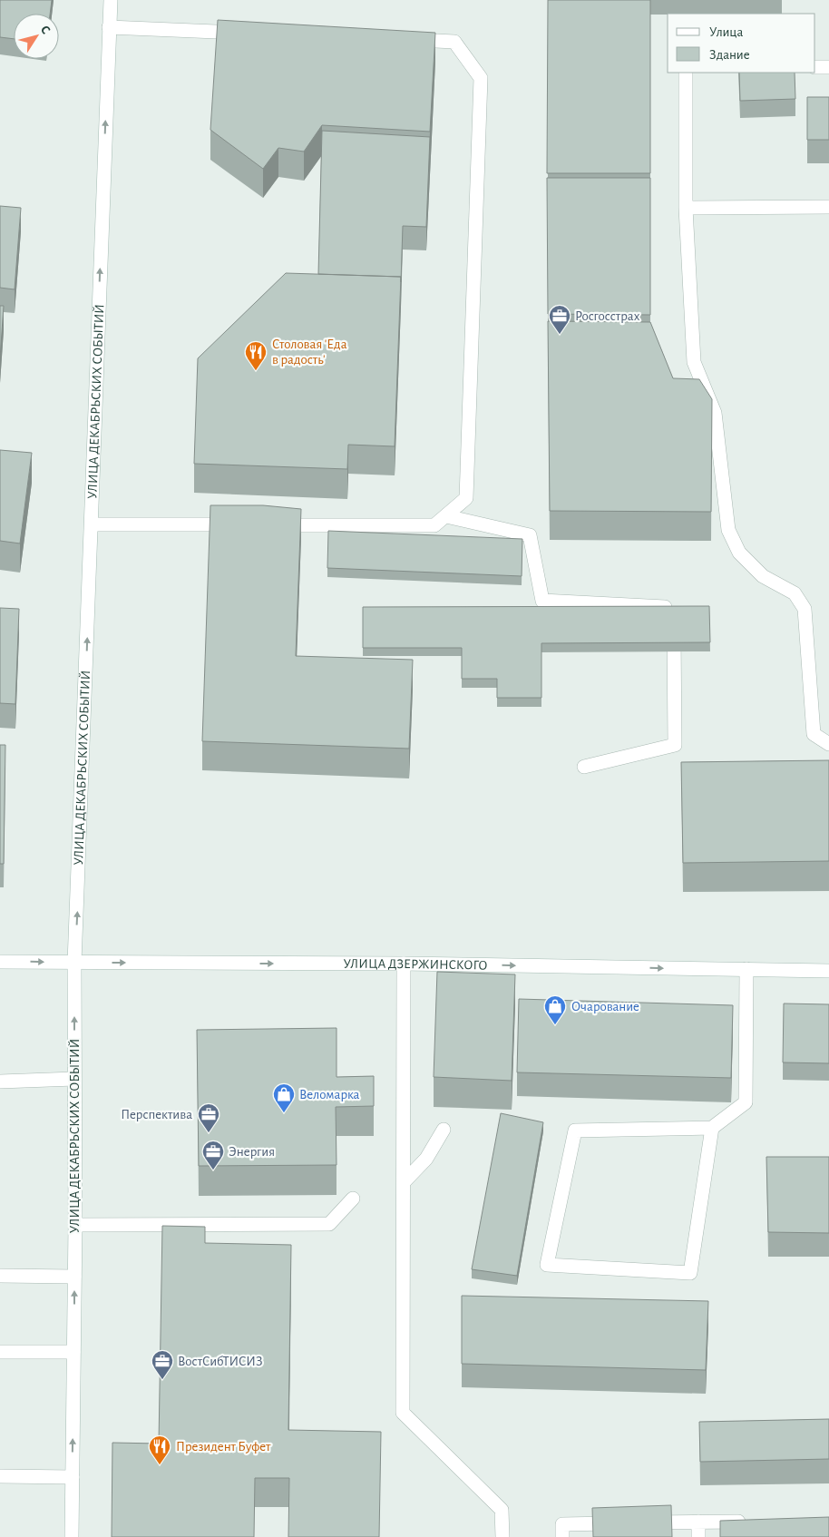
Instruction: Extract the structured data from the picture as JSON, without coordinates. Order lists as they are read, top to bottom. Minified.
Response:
{"streets":{"main road":["УЛИЦА ДЕКАБРЬСКИХ СОБЫТИЙ","УЛИЦА ДЗЕРЖИНСКОГО"]},"crossings":[["УЛИЦА ДЕКАБРЬСКИХ СОБЫТИЙ","УЛИЦА ДЗЕРЖИНСКОГО"]],"one_way":["УЛИЦА ДЕКАБРЬСКИХ СОБЫТИЙ","УЛИЦА ДЗЕРЖИНСКОГО"],"places":{"office":["Росгосстрах","Перспектива","Энергия","ВостСибТИСИЗ"],"restaurant":["Столовая 'Еда в радость'","Президент Буфет"],"shop":["Очарование","Веломарка"]},"legend":["Улица","Здание"],"north":"top right"}
